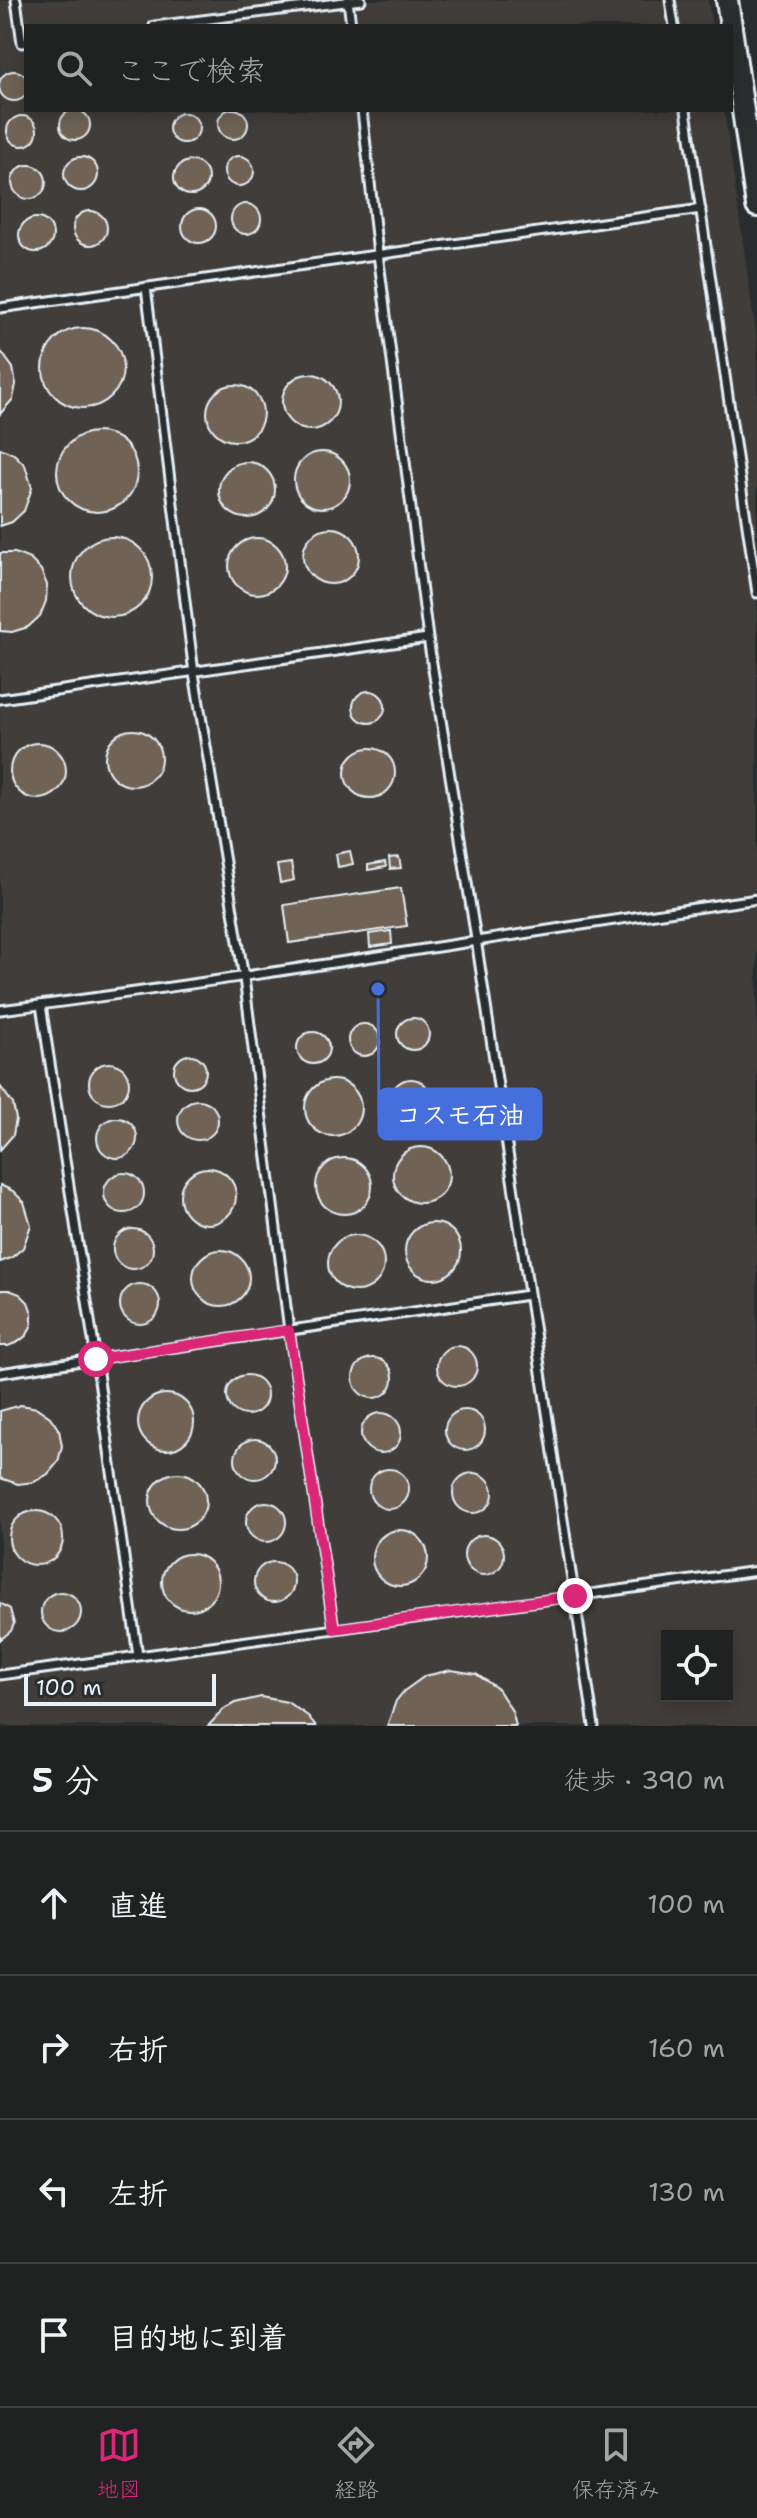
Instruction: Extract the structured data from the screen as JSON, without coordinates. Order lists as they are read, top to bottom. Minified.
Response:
{"places":["コスモ石油"],"scale_bar":"100 m","page":{"search":"ここで検索","scale":"100 m","heading":["5 分","徒歩 · 390 m"],"list":[["直進","100 m"],["右折","160 m"],["左折","130 m"],"目的地に到着"],"nav":["地図","経路","保存済み"]}}
